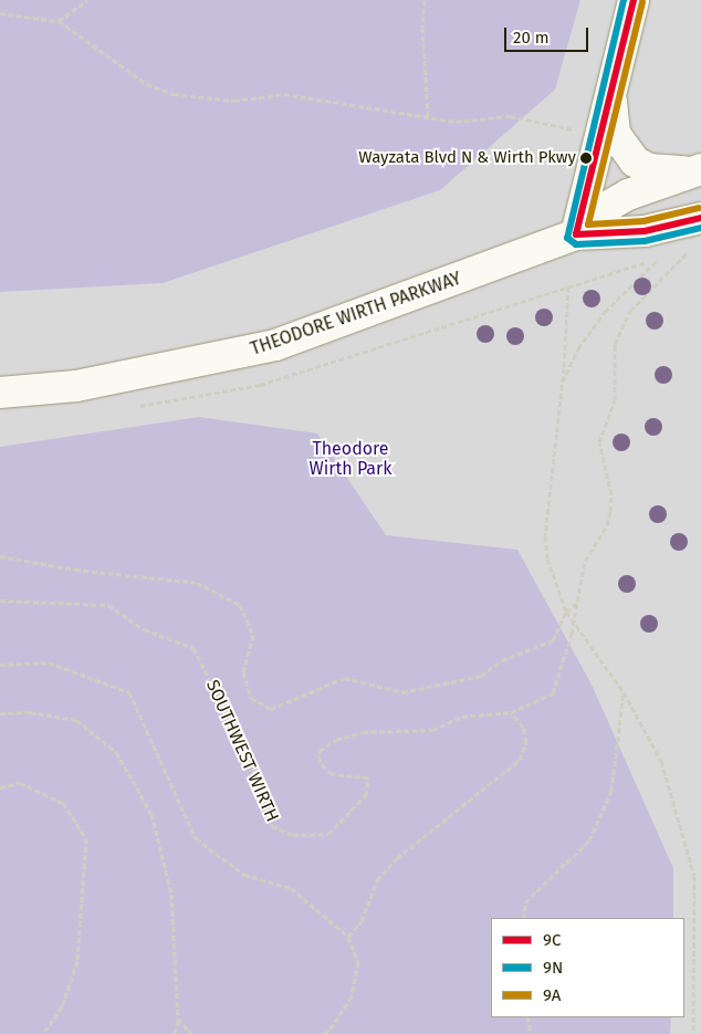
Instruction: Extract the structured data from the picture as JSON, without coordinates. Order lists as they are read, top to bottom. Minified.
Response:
{"streets":{"street":["THEODORE WIRTH PARKWAY"],"path":["SOUTHWEST WIRTH"]},"parks":["Theodore Wirth Park"],"places":["Wayzata Blvd N & Wirth Pkwy"],"lines":["transit line 9C","transit line 9N","transit line 9A"],"legend":["9C","9N","9A"],"scale_bar":"20 m"}
